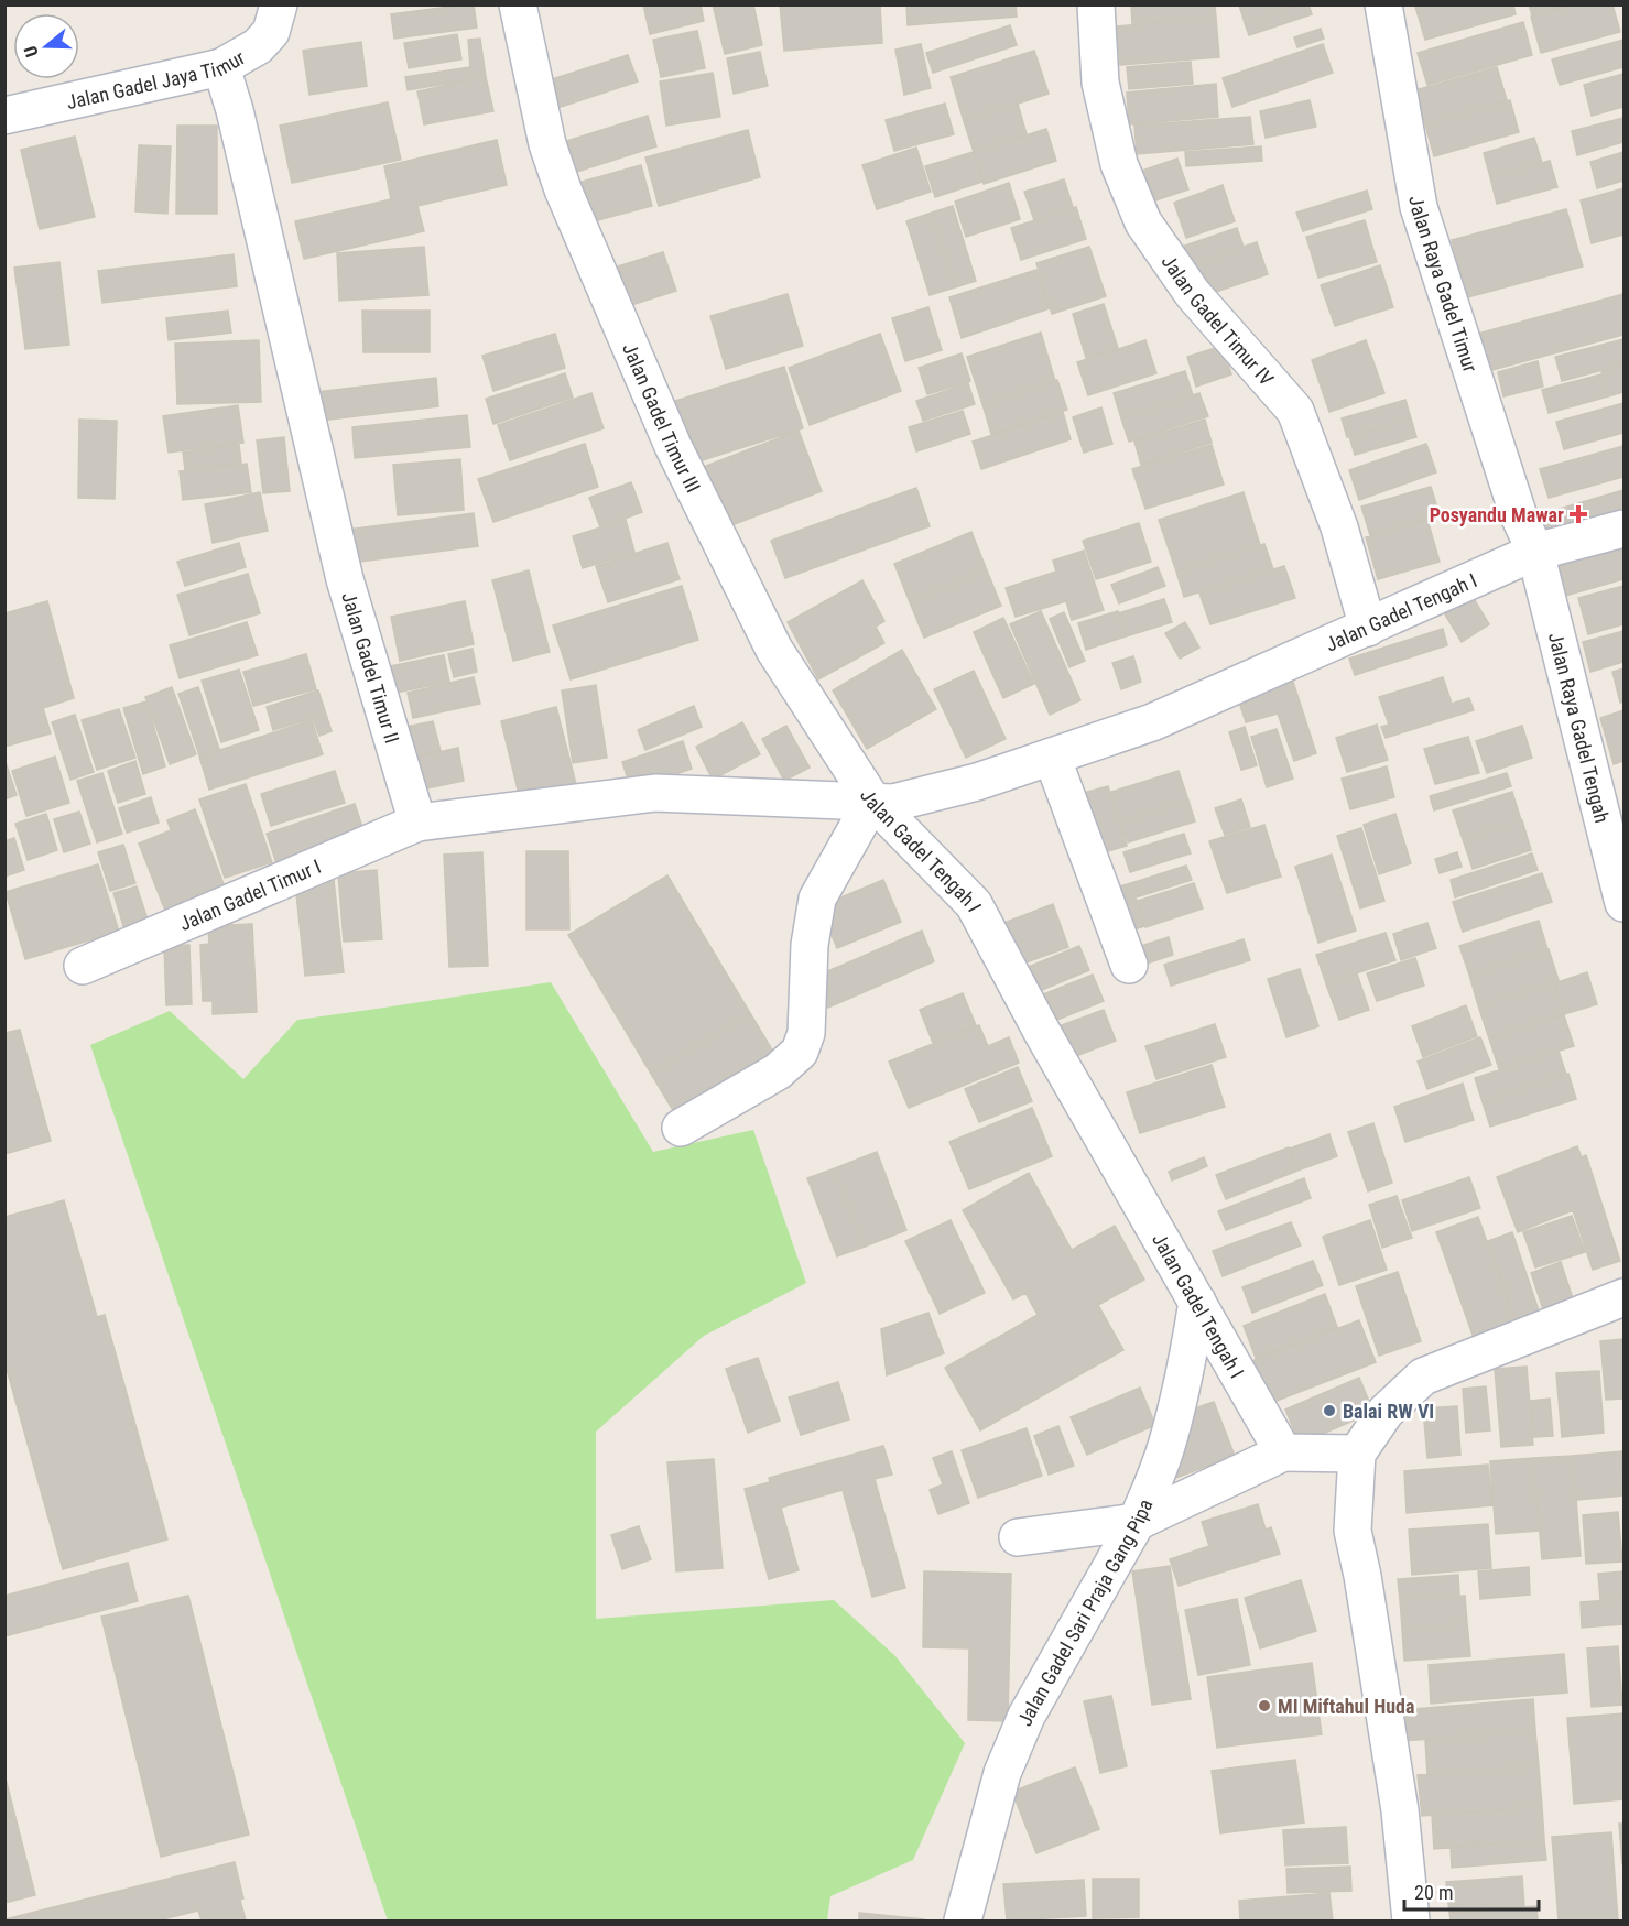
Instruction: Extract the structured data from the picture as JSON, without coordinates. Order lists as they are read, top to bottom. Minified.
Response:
{"streets":{"street":["Jalan Gadel Jaya Timur","Jalan Raya Gadel Timur","Jalan Gadel Timur IV","Jalan Gadel Timur III","Jalan Gadel Tengah I","Jalan Gadel Timur II","Jalan Raya Gadel Tengah","Jalan Gadel Timur I","Jalan Gadel Sari Praja Gang Pipa"]},"crossings":[["Jalan Gadel Jaya Timur","Jalan Gadel Timur II"],["Jalan Raya Gadel Timur","Jalan Gadel Tengah I"],["Jalan Raya Gadel Timur","Jalan Raya Gadel Tengah"],["Jalan Gadel Timur IV","Jalan Gadel Tengah I"],["Jalan Gadel Timur III","Jalan Gadel Tengah I"],["Jalan Gadel Tengah I","Jalan Raya Gadel Tengah"],["Jalan Gadel Tengah I","Jalan Gadel Sari Praja Gang Pipa"],["Jalan Gadel Timur II","Jalan Gadel Timur I"]],"places":{"health":["Posyandu Mawar"],"other":["Balai RW VI","MI Miftahul Huda"]},"scale_bar":"20 m","north":"left"}
